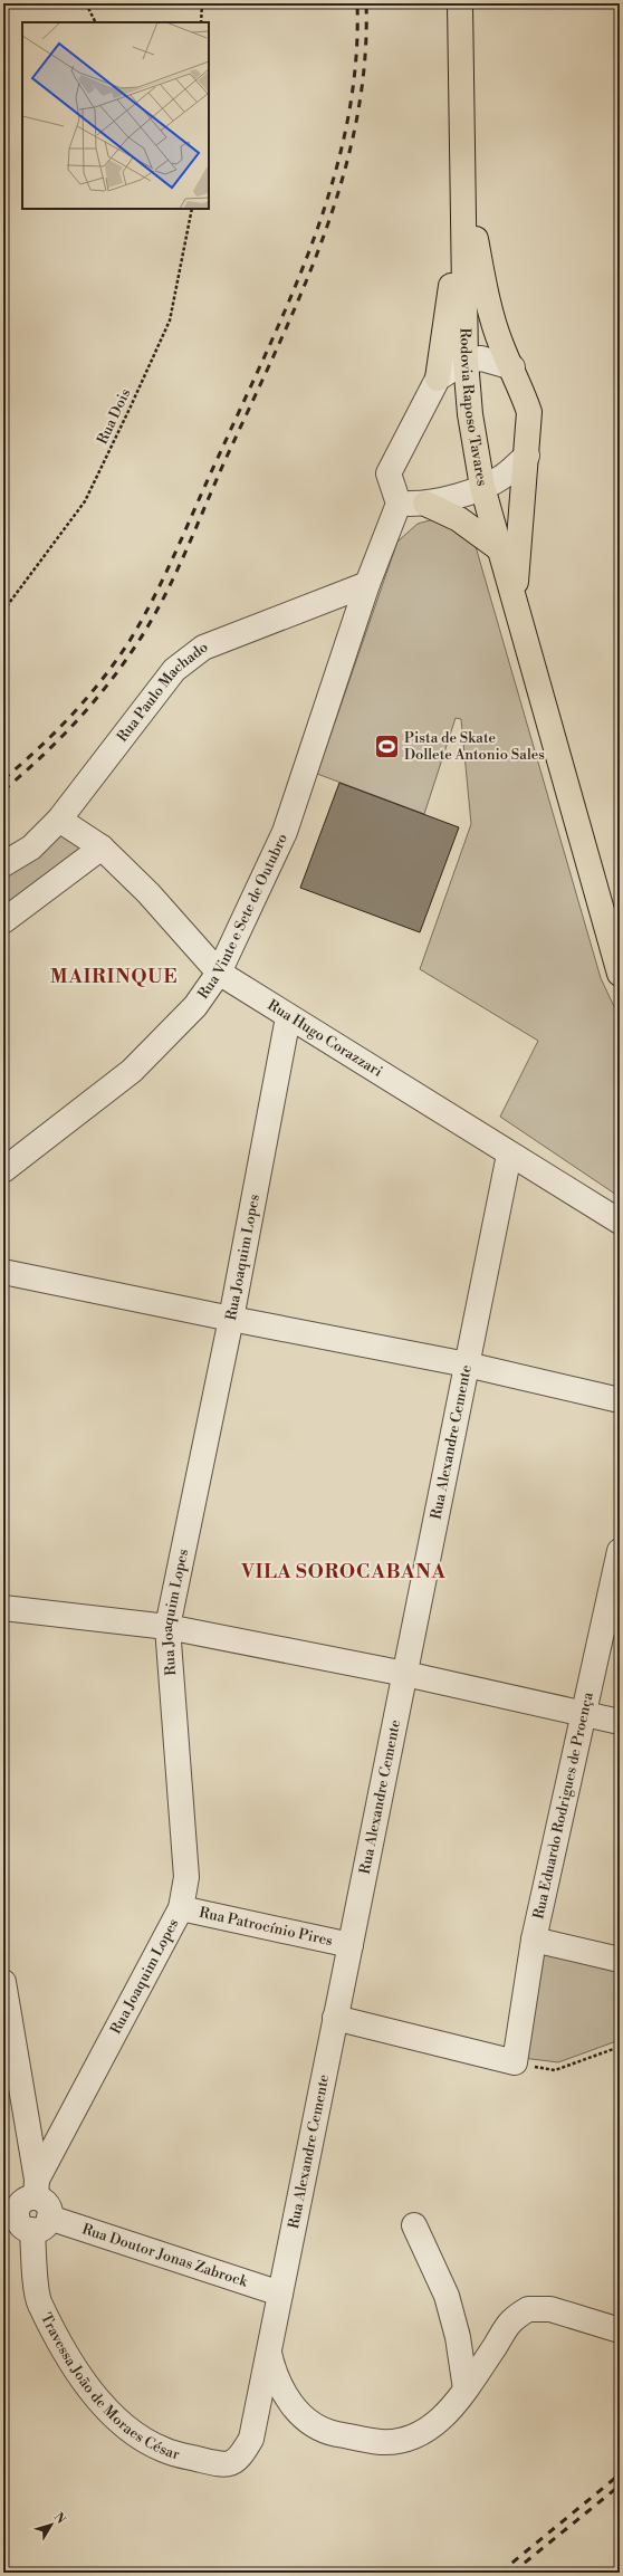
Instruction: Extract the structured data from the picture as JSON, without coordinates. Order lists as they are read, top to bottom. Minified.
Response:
{"streets":{"highway":["Rodovia Raposo Tavares"],"street":["Rua Paulo Machado","Rua Vinte e Sete de Outubro","Rua Hugo Corazzari","Rua Joaquim Lopes","Rua Alexandre Cemente","Rua Eduardo Rodrigues de Proença","Rua Patrocínio Pires","Rua Doutor Jonas Zabrock","Travessa João de Moraes César"],"path":["Rua Dois"]},"crossings":[["Rua Paulo Machado","Rua Vinte e Sete de Outubro"],["Rua Paulo Machado","Rua Hugo Corazzari"],["Rua Vinte e Sete de Outubro","Rua Hugo Corazzari"],["Rua Hugo Corazzari","Rua Joaquim Lopes"],["Rua Hugo Corazzari","Rua Alexandre Cemente"],["Rua Joaquim Lopes","Rua Patrocínio Pires"],["Rua Alexandre Cemente","Rua Patrocínio Pires"],["Rua Alexandre Cemente","Rua Doutor Jonas Zabrock"],["Rua Alexandre Cemente","Travessa João de Moraes César"],["Rua Doutor Jonas Zabrock","Travessa João de Moraes César"]],"districts":["MAIRINQUE","VILA SOROCABANA"],"places":{"sports":["Pista de Skate Dollete Antonio Sales"]},"north":"top right"}
